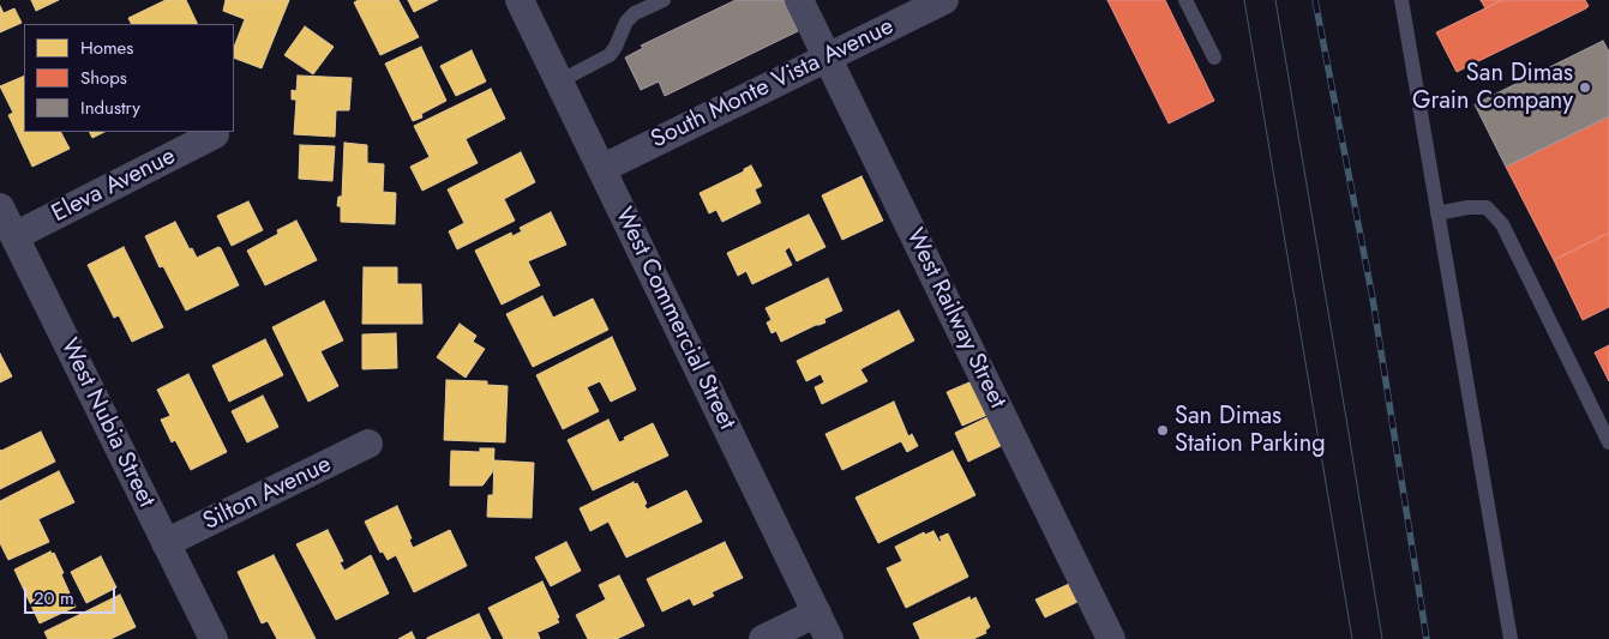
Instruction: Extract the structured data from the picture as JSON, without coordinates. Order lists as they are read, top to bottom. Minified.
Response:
{"streets":{"street":["South Monte Vista Avenue","Eleva Avenue","West Commercial Street","West Railway Street","West Nubia Street","Silton Avenue"]},"crossings":[["South Monte Vista Avenue","West Commercial Street"],["South Monte Vista Avenue","West Railway Street"],["Eleva Avenue","West Nubia Street"],["West Nubia Street","Silton Avenue"]],"places":["San Dimas Grain Company","San Dimas Station Parking"],"legend":["Homes","Shops","Industry"],"scale_bar":"20 m"}
